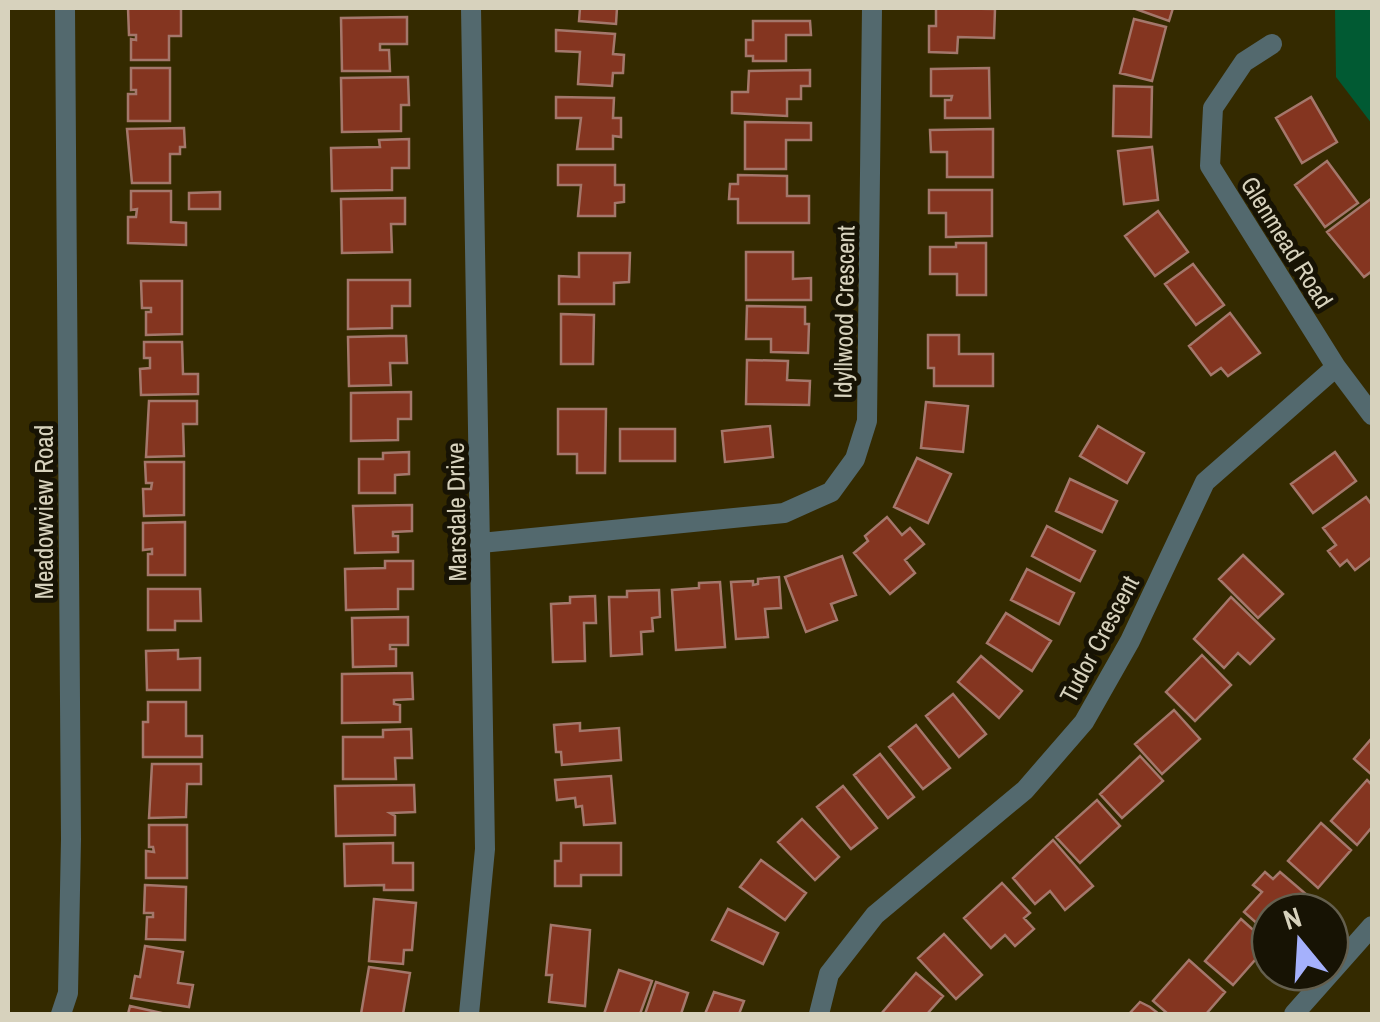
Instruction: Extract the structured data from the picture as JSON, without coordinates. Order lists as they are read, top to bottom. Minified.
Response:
{"streets":{"street":["Glenmead Road","Idyllwood Crescent","Meadowview Road","Marsdale Drive","Tudor Crescent"]},"crossings":[["Glenmead Road","Tudor Crescent"],["Idyllwood Crescent","Marsdale Drive"]],"north":"top"}
